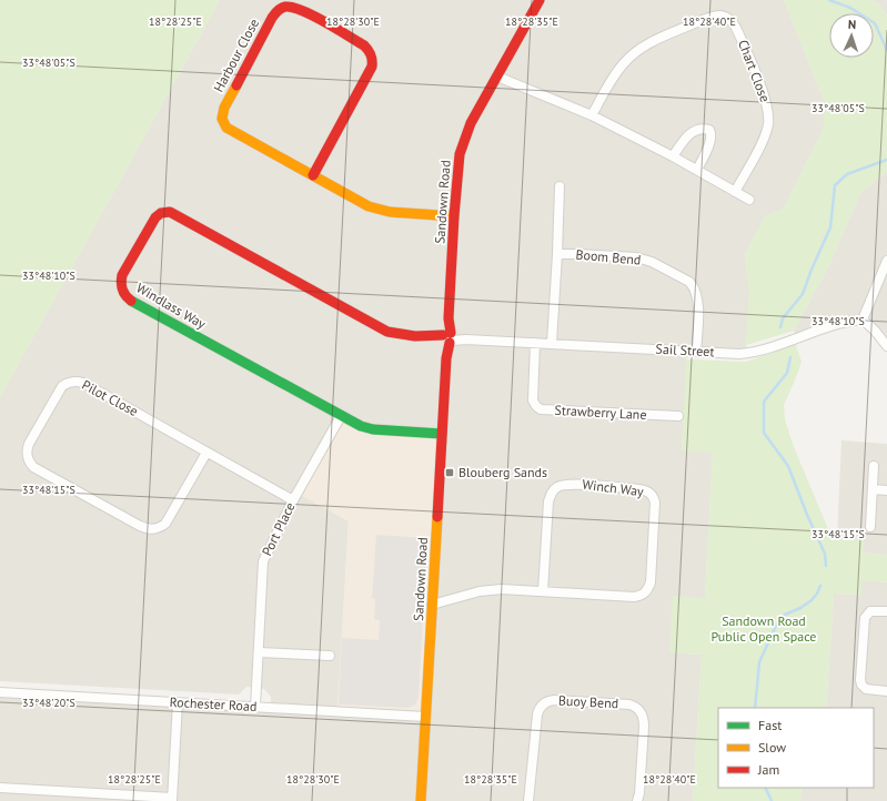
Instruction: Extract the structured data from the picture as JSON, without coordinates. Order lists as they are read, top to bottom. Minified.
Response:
{"streets":{"street":["Harbour Close","Chart Close","Sandown Road","Boom Bend","Windlass Way","Sail Street","Pilot Close","Strawberry Lane","Winch Way","Port Place","Buoy Bend","Rochester Road"]},"crossings":[["Harbour Close","Sandown Road"],["Sandown Road","Windlass Way"],["Sandown Road","Sail Street"],["Sandown Road","Winch Way"],["Sandown Road","Rochester Road"],["Boom Bend","Sail Street"],["Windlass Way","Sail Street"],["Windlass Way","Port Place"],["Sail Street","Strawberry Lane"],["Pilot Close","Port Place"],["Port Place","Rochester Road"]],"parks":["Sandown Road Public Open Space"],"places":{"transit":["Blouberg Sands"]},"legend":["Fast","Slow","Jam"],"north":"top","coordinates":["18°28'25\"E","18°28'30\"E","18°28'35\"E","18°28'40\"E","33°48'05\"S","33°48'10\"S","33°48'15\"S","33°48'20\"S"]}
